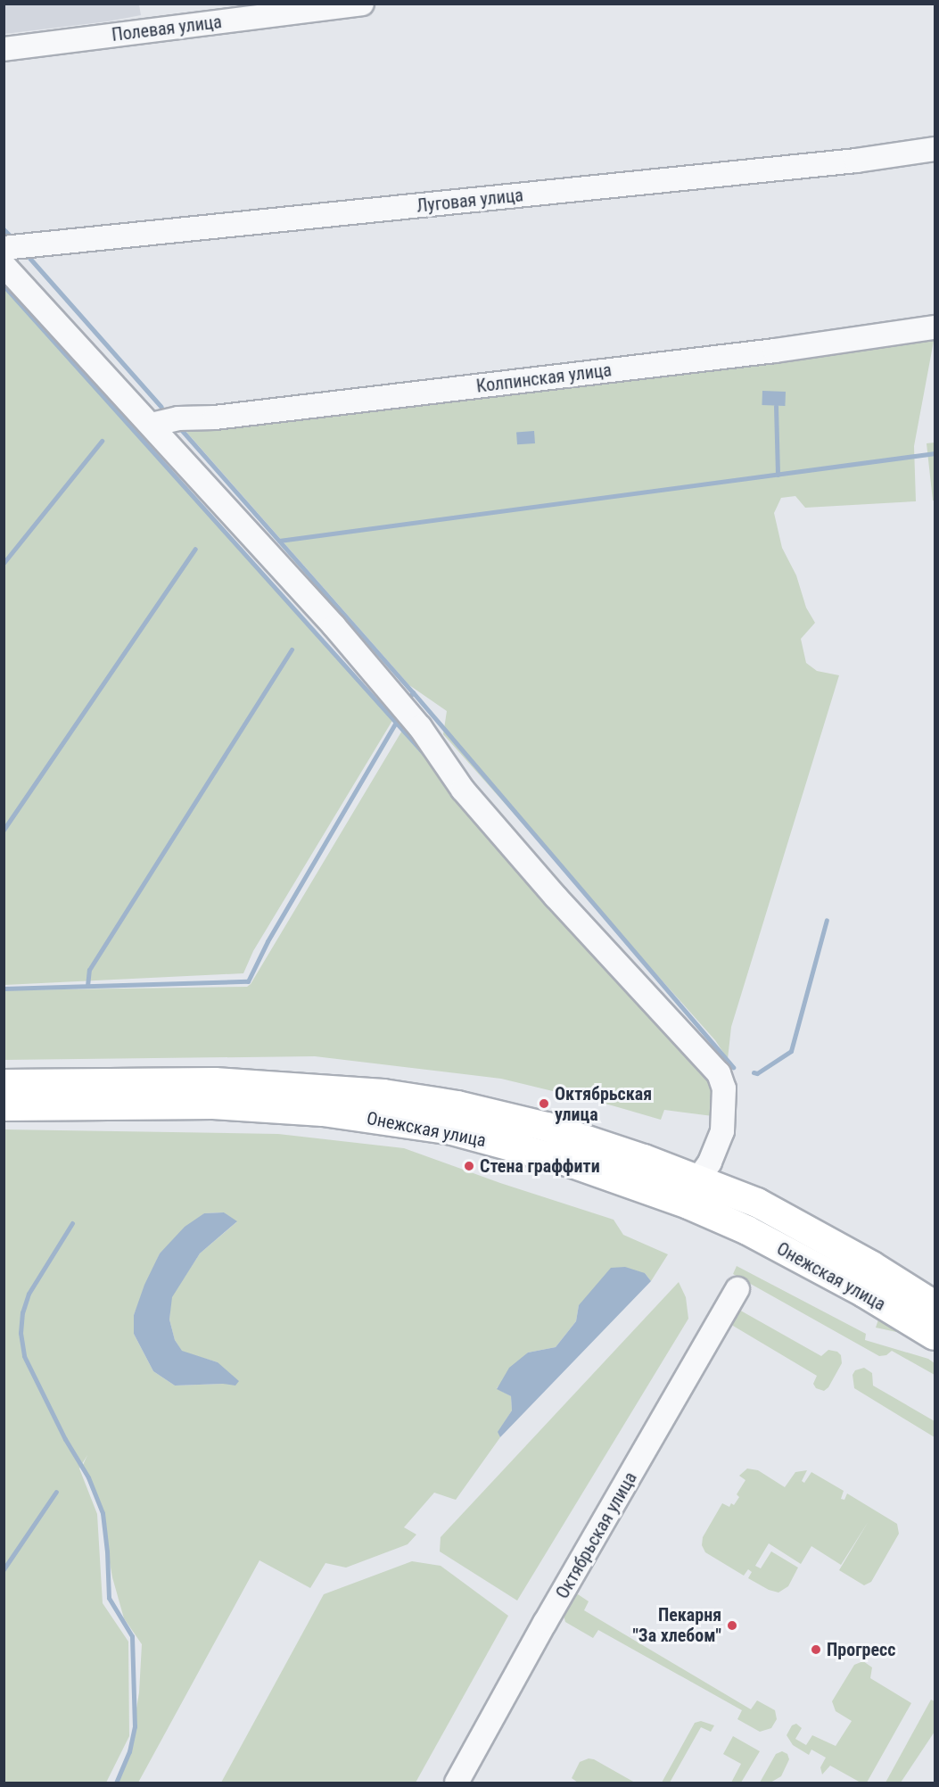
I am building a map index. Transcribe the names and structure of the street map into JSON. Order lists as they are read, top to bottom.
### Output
{
  "streets": {
    "main road": ["Онежская улица"],
    "street": [
      "Полевая улица",
      "Луговая улица",
      "Колпинская улица",
      "Октябрьская улица"
    ]
  },
  "places": [
    "Октябрьская улица",
    "Стена граффити",
    "Пекарня \"За хлебом\"",
    "Прогресс"
  ]
}
